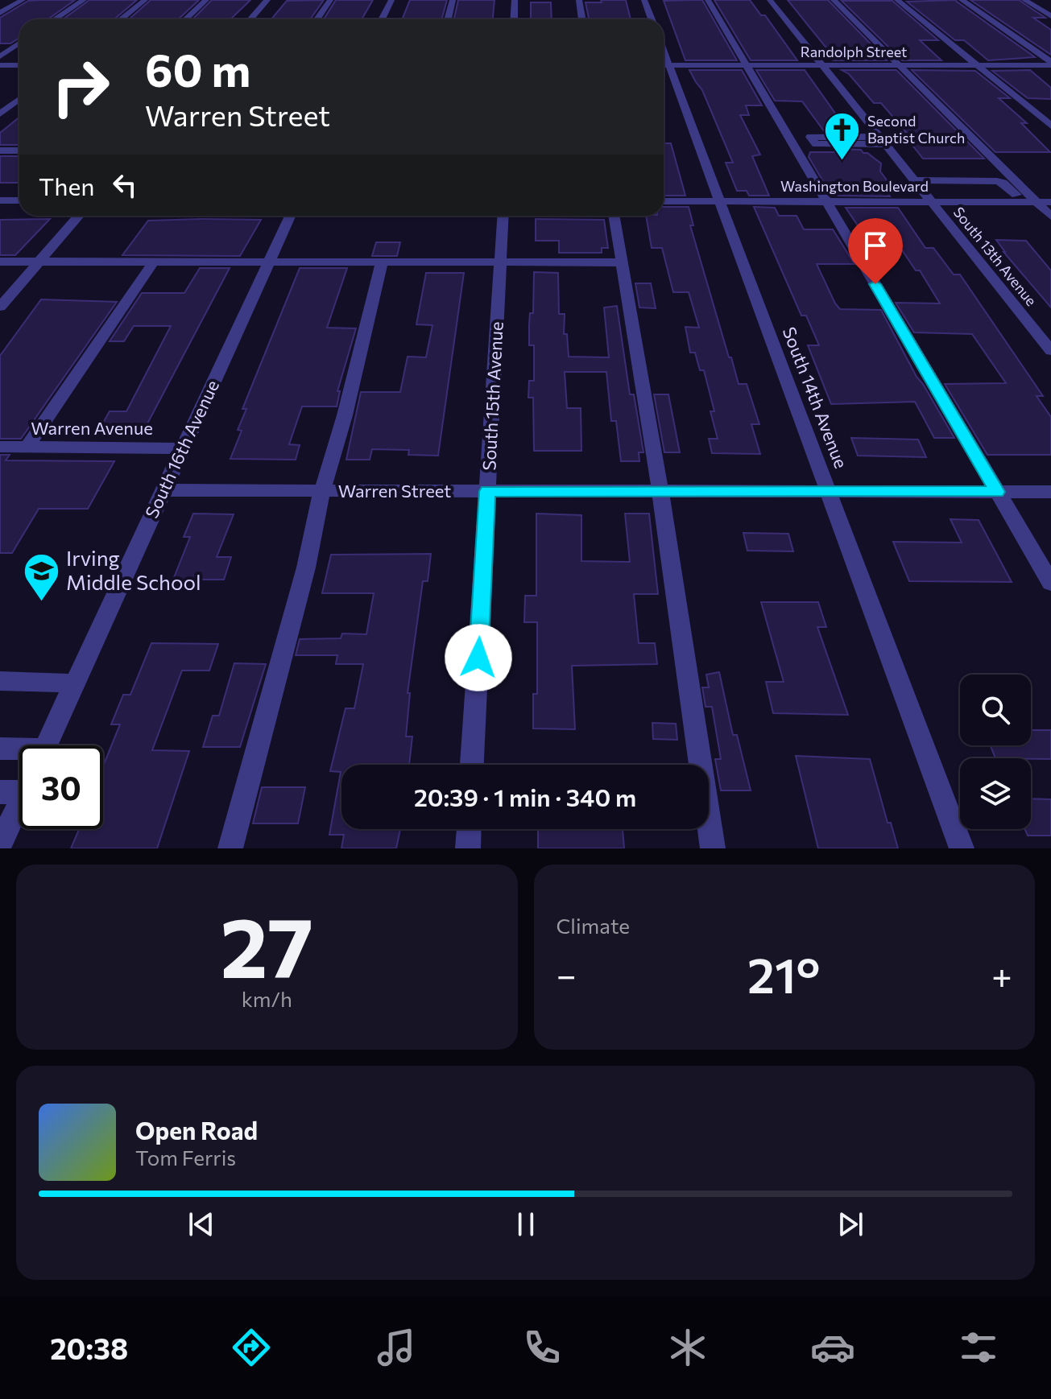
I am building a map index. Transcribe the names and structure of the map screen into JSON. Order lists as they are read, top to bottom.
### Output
{
  "streets": {
    "street": [
      "Randolph Street",
      "Washington Boulevard",
      "South 13th Avenue",
      "South 15th Avenue",
      "South 14th Avenue",
      "Warren Avenue",
      "South 16th Avenue",
      "Warren Street"
    ]
  },
  "crossings": [
    ["Randolph Street", "South 13th Avenue"],
    ["Randolph Street", "South 14th Avenue"],
    ["Washington Boulevard", "South 13th Avenue"],
    ["Washington Boulevard", "South 14th Avenue"],
    ["South 15th Avenue", "Warren Street"],
    ["South 14th Avenue", "Warren Street"],
    ["Warren Avenue", "South 16th Avenue"],
    ["South 16th Avenue", "Warren Street"]
  ],
  "places": {
    "church": ["Second Baptist Church"],
    "school or university": ["Irving Middle School"]
  },
  "page": {
    "turn": ["60 m", "Warren Street"],
    "then": "Then",
    "limit": "30",
    "trip": "20:39 · 1 min · 340 m",
    "tile": [
      ["27", "km/h"],
      "Climate"
    ],
    "heat": ["−", "21°", "+"],
    "song": ["Open Road", "Tom Ferris"],
    "tabs": "20:38"
  }
}
